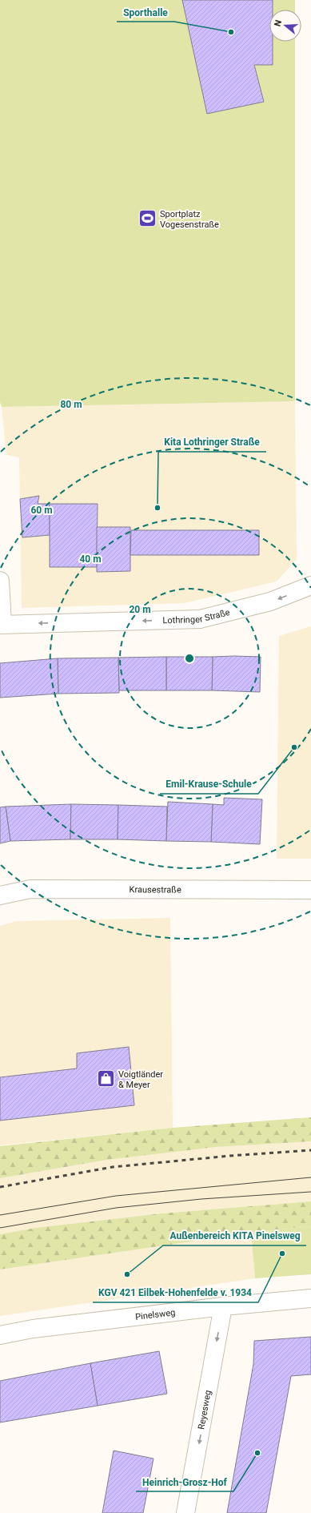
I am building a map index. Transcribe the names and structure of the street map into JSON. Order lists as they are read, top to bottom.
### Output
{
  "streets": {
    "street": [
      "Lothringer Straße",
      "Krausestraße",
      "Pinelsweg",
      "Reyesweg"
    ]
  },
  "crossings": [
    ["Pinelsweg", "Reyesweg"]
  ],
  "one_way": ["Lothringer Straße", "Reyesweg"],
  "places": {
    "other": [
      "Sporthalle",
      "Kita Lothringer Straße",
      "Emil-Krause-Schule",
      "KGV 421 Eilbek-Hohenfelde v. 1934",
      "Außenbereich KITA Pinelsweg",
      "Heinrich-Grosz-Hof"
    ],
    "sports": ["Sportplatz Vogesenstraße"],
    "shop": ["Voigtländer & Meyer"]
  },
  "north": "left",
  "rings": [
    "80 m",
    "60 m",
    "40 m",
    "20 m"
  ]
}
